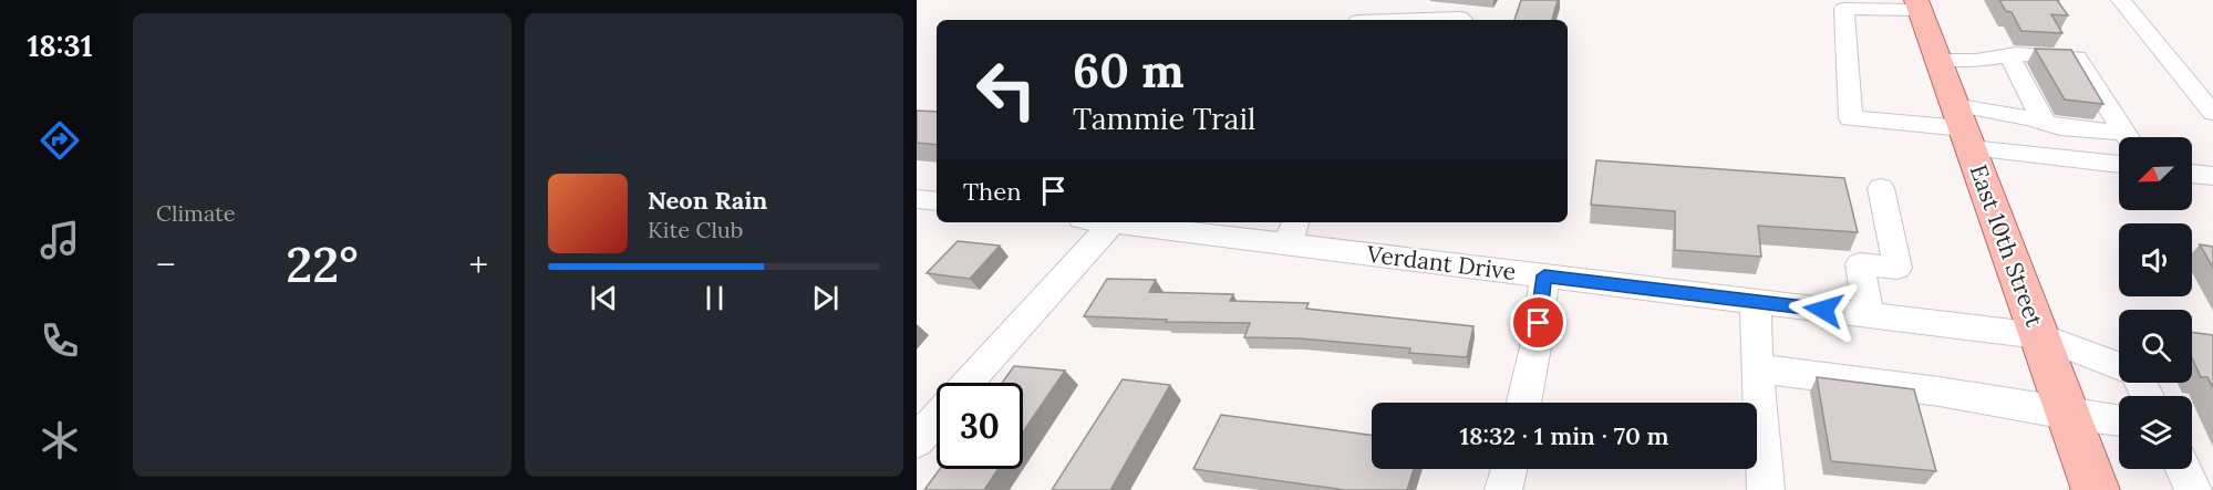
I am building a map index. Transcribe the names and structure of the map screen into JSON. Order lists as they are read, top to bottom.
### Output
{
  "streets": {
    "main road": ["East 10th Street"],
    "street": ["Verdant Drive"]
  },
  "crossings": [
    ["East 10th Street", "Verdant Drive"]
  ],
  "north": "bottom left",
  "page": {
    "tabs": "18:31",
    "tile": "Climate",
    "turn": ["60 m", "Tammie Trail"],
    "then": "Then",
    "song": ["Neon Rain", "Kite Club"],
    "heat": ["−", "22°", "+"],
    "limit": "30",
    "trip": "18:32 · 1 min · 70 m"
  }
}
